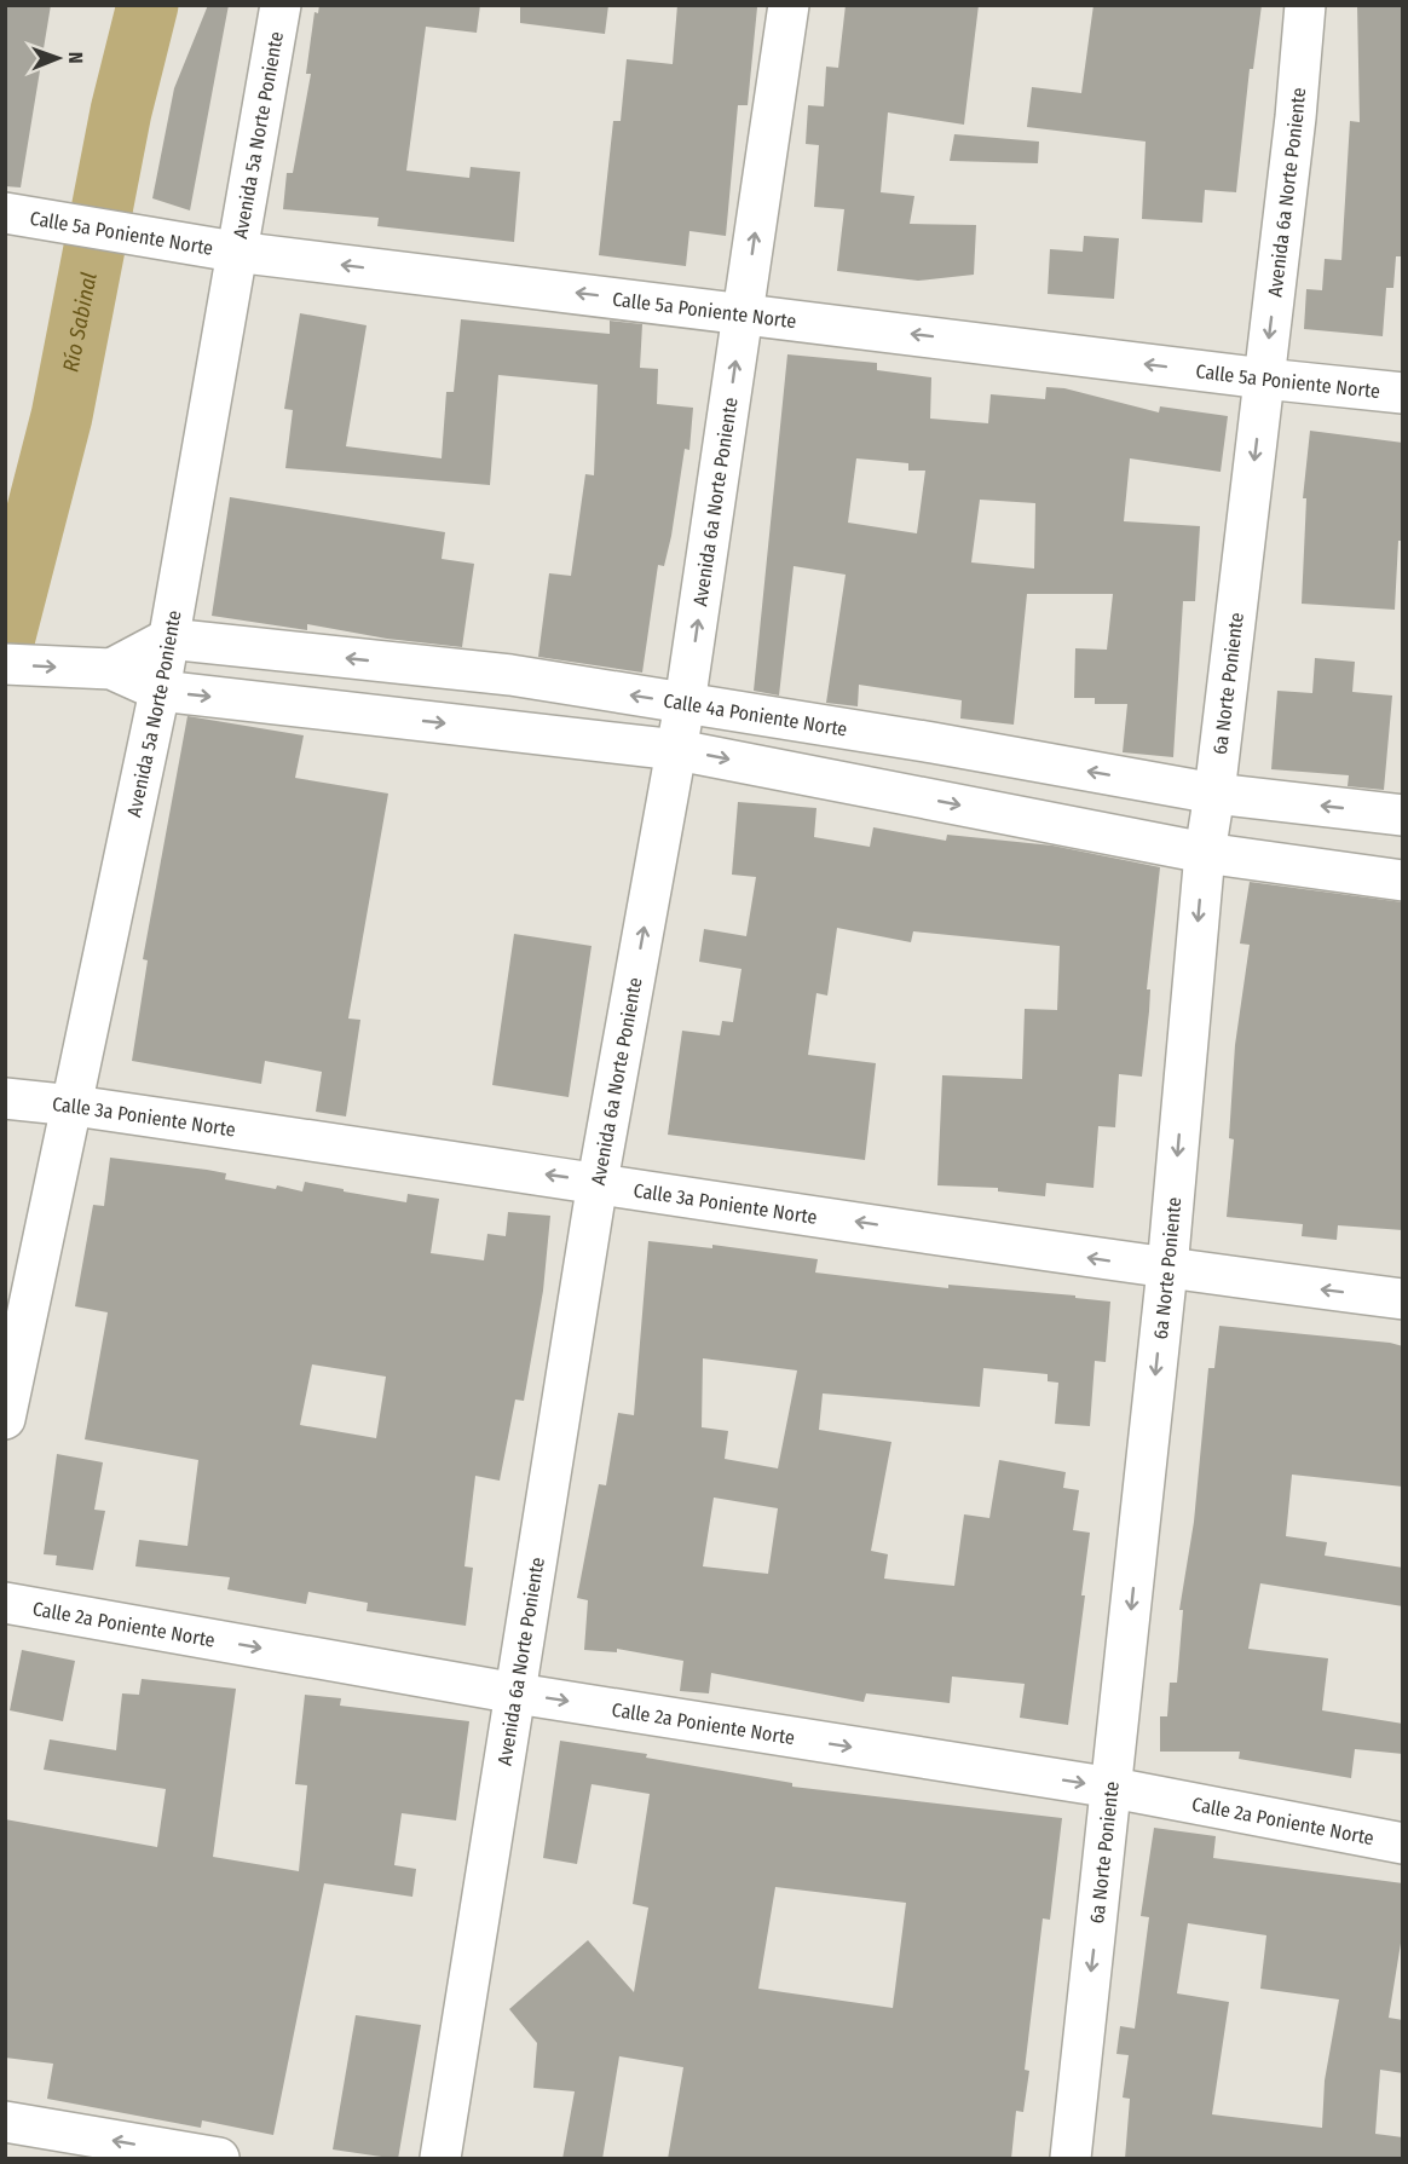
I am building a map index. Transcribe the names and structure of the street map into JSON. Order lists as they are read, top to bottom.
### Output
{
  "streets": {
    "street": [
      "Avenida 5a Norte Poniente",
      "Avenida 6a Norte Poniente",
      "Calle 5a Poniente Norte",
      "6a Norte Poniente",
      "Calle 4a Poniente Norte",
      "Calle 3a Poniente Norte",
      "Calle 2a Poniente Norte"
    ]
  },
  "crossings": [
    ["Avenida 5a Norte Poniente", "Calle 5a Poniente Norte"],
    ["Avenida 5a Norte Poniente", "Calle 4a Poniente Norte"],
    ["Avenida 5a Norte Poniente", "Calle 3a Poniente Norte"],
    ["Avenida 6a Norte Poniente", "Calle 5a Poniente Norte"],
    ["Avenida 6a Norte Poniente", "6a Norte Poniente"],
    ["Avenida 6a Norte Poniente", "Calle 4a Poniente Norte"],
    ["Avenida 6a Norte Poniente", "Calle 3a Poniente Norte"],
    ["Avenida 6a Norte Poniente", "Calle 2a Poniente Norte"],
    ["Calle 5a Poniente Norte", "6a Norte Poniente"],
    ["6a Norte Poniente", "Calle 4a Poniente Norte"],
    ["6a Norte Poniente", "Calle 3a Poniente Norte"],
    ["6a Norte Poniente", "Calle 2a Poniente Norte"]
  ],
  "one_way": [
    "Calle 5a Poniente Norte",
    "6a Norte Poniente",
    "Calle 3a Poniente Norte",
    "Calle 2a Poniente Norte"
  ],
  "water": ["Río Sabinal"],
  "north": "right"
}
